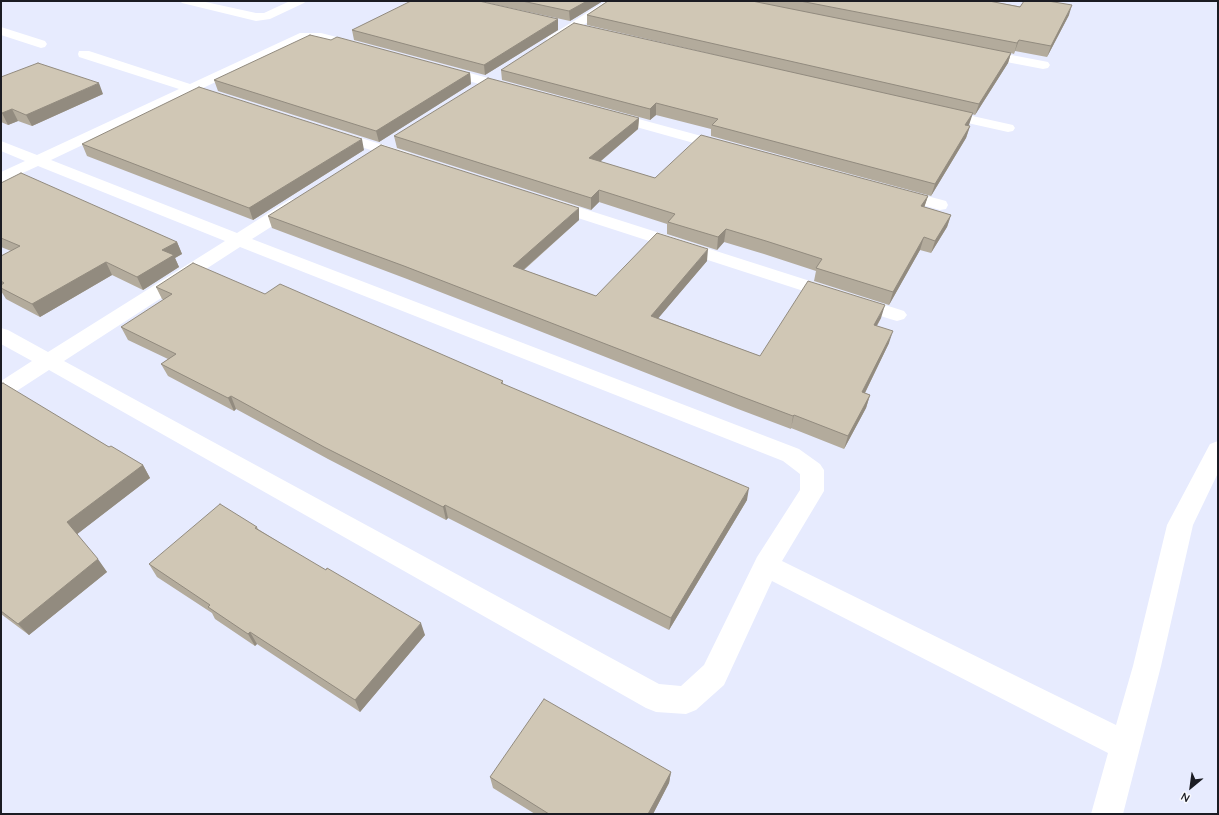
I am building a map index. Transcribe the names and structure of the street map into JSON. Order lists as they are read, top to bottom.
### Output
{
  "north": "bottom left"
}
